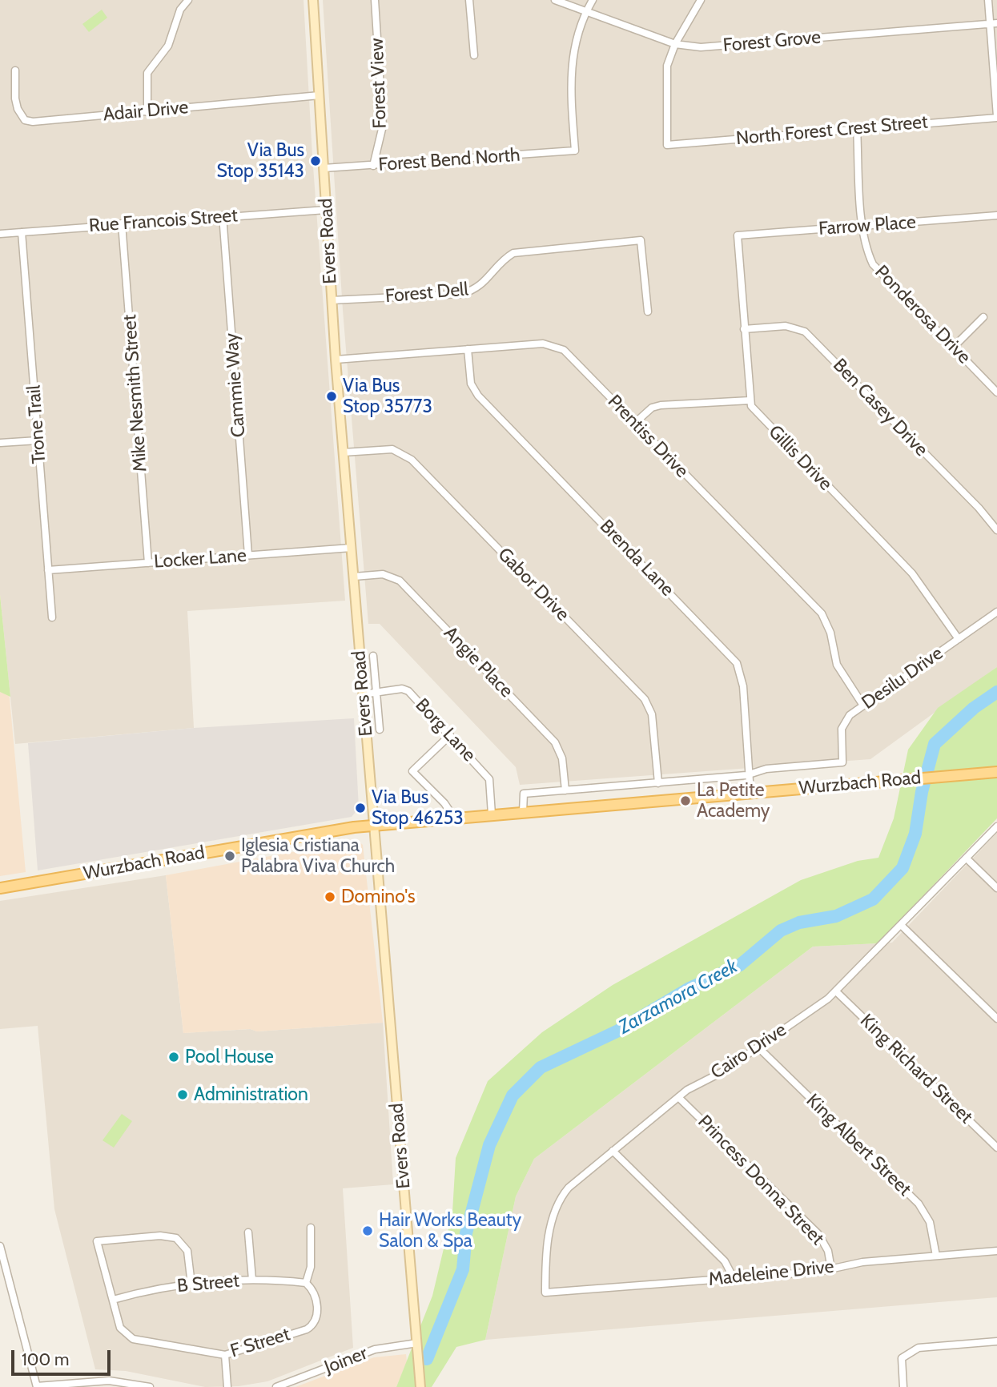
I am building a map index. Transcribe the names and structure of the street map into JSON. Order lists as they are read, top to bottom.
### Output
{
  "streets": {
    "main road": ["Evers Road", "Wurzbach Road"],
    "street": [
      "Forest Grove",
      "Forest View",
      "Adair Drive",
      "North Forest Crest Street",
      "Forest Bend North",
      "Rue Francois Street",
      "Farrow Place",
      "Forest Dell",
      "Ponderosa Drive",
      "Cammie Way",
      "Mike Nesmith Street",
      "Ben Casey Drive",
      "Trone Trail",
      "Prentiss Drive",
      "Gillis Drive",
      "Brenda Lane",
      "Locker Lane",
      "Gabor Drive",
      "Angie Place",
      "Desilu Drive",
      "Borg Lane",
      "Cairo Drive",
      "King Richard Street",
      "King Albert Street",
      "Princess Donna Street",
      "Madeleine Drive",
      "B Street",
      "F Street",
      "Joiner"
    ]
  },
  "crossings": [
    ["Forest Grove", "North Forest Crest Street"],
    ["Forest Grove", "Forest Bend North"],
    ["Forest View", "Forest Bend North"],
    ["Adair Drive", "Evers Road"],
    ["North Forest Crest Street", "Ponderosa Drive"],
    ["Forest Bend North", "Evers Road"],
    ["Rue Francois Street", "Evers Road"],
    ["Rue Francois Street", "Cammie Way"],
    ["Rue Francois Street", "Mike Nesmith Street"],
    ["Rue Francois Street", "Trone Trail"],
    ["Farrow Place", "Ponderosa Drive"],
    ["Farrow Place", "Ben Casey Drive"],
    ["Evers Road", "Forest Dell"],
    ["Evers Road", "Prentiss Drive"],
    ["Evers Road", "Locker Lane"],
    ["Evers Road", "Gabor Drive"],
    ["Evers Road", "Angie Place"],
    ["Evers Road", "Borg Lane"],
    ["Evers Road", "Wurzbach Road"],
    ["Evers Road", "Joiner"],
    ["Cammie Way", "Locker Lane"],
    ["Mike Nesmith Street", "Locker Lane"],
    ["Trone Trail", "Locker Lane"],
    ["Prentiss Drive", "Brenda Lane"],
    ["Prentiss Drive", "Desilu Drive"],
    ["Gillis Drive", "Desilu Drive"],
    ["Brenda Lane", "Wurzbach Road"],
    ["Gabor Drive", "Wurzbach Road"],
    ["Angie Place", "Wurzbach Road"],
    ["Desilu Drive", "Wurzbach Road"],
    ["Borg Lane", "Wurzbach Road"],
    ["Cairo Drive", "King Richard Street"],
    ["Cairo Drive", "King Albert Street"],
    ["Cairo Drive", "Princess Donna Street"],
    ["Cairo Drive", "Madeleine Drive"],
    ["King Albert Street", "Madeleine Drive"],
    ["Princess Donna Street", "Madeleine Drive"],
    ["B Street", "F Street"]
  ],
  "water": ["Zarzamora Creek"],
  "places": [
    "Via Bus Stop 35143",
    "Via Bus Stop 35773",
    "La Petite Academy",
    "Via Bus Stop 46253",
    "Iglesia Cristiana Palabra Viva Church",
    "Domino's",
    "Pool House",
    "Administration",
    "Hair Works Beauty Salon & Spa"
  ],
  "scale_bar": "100 m"
}
